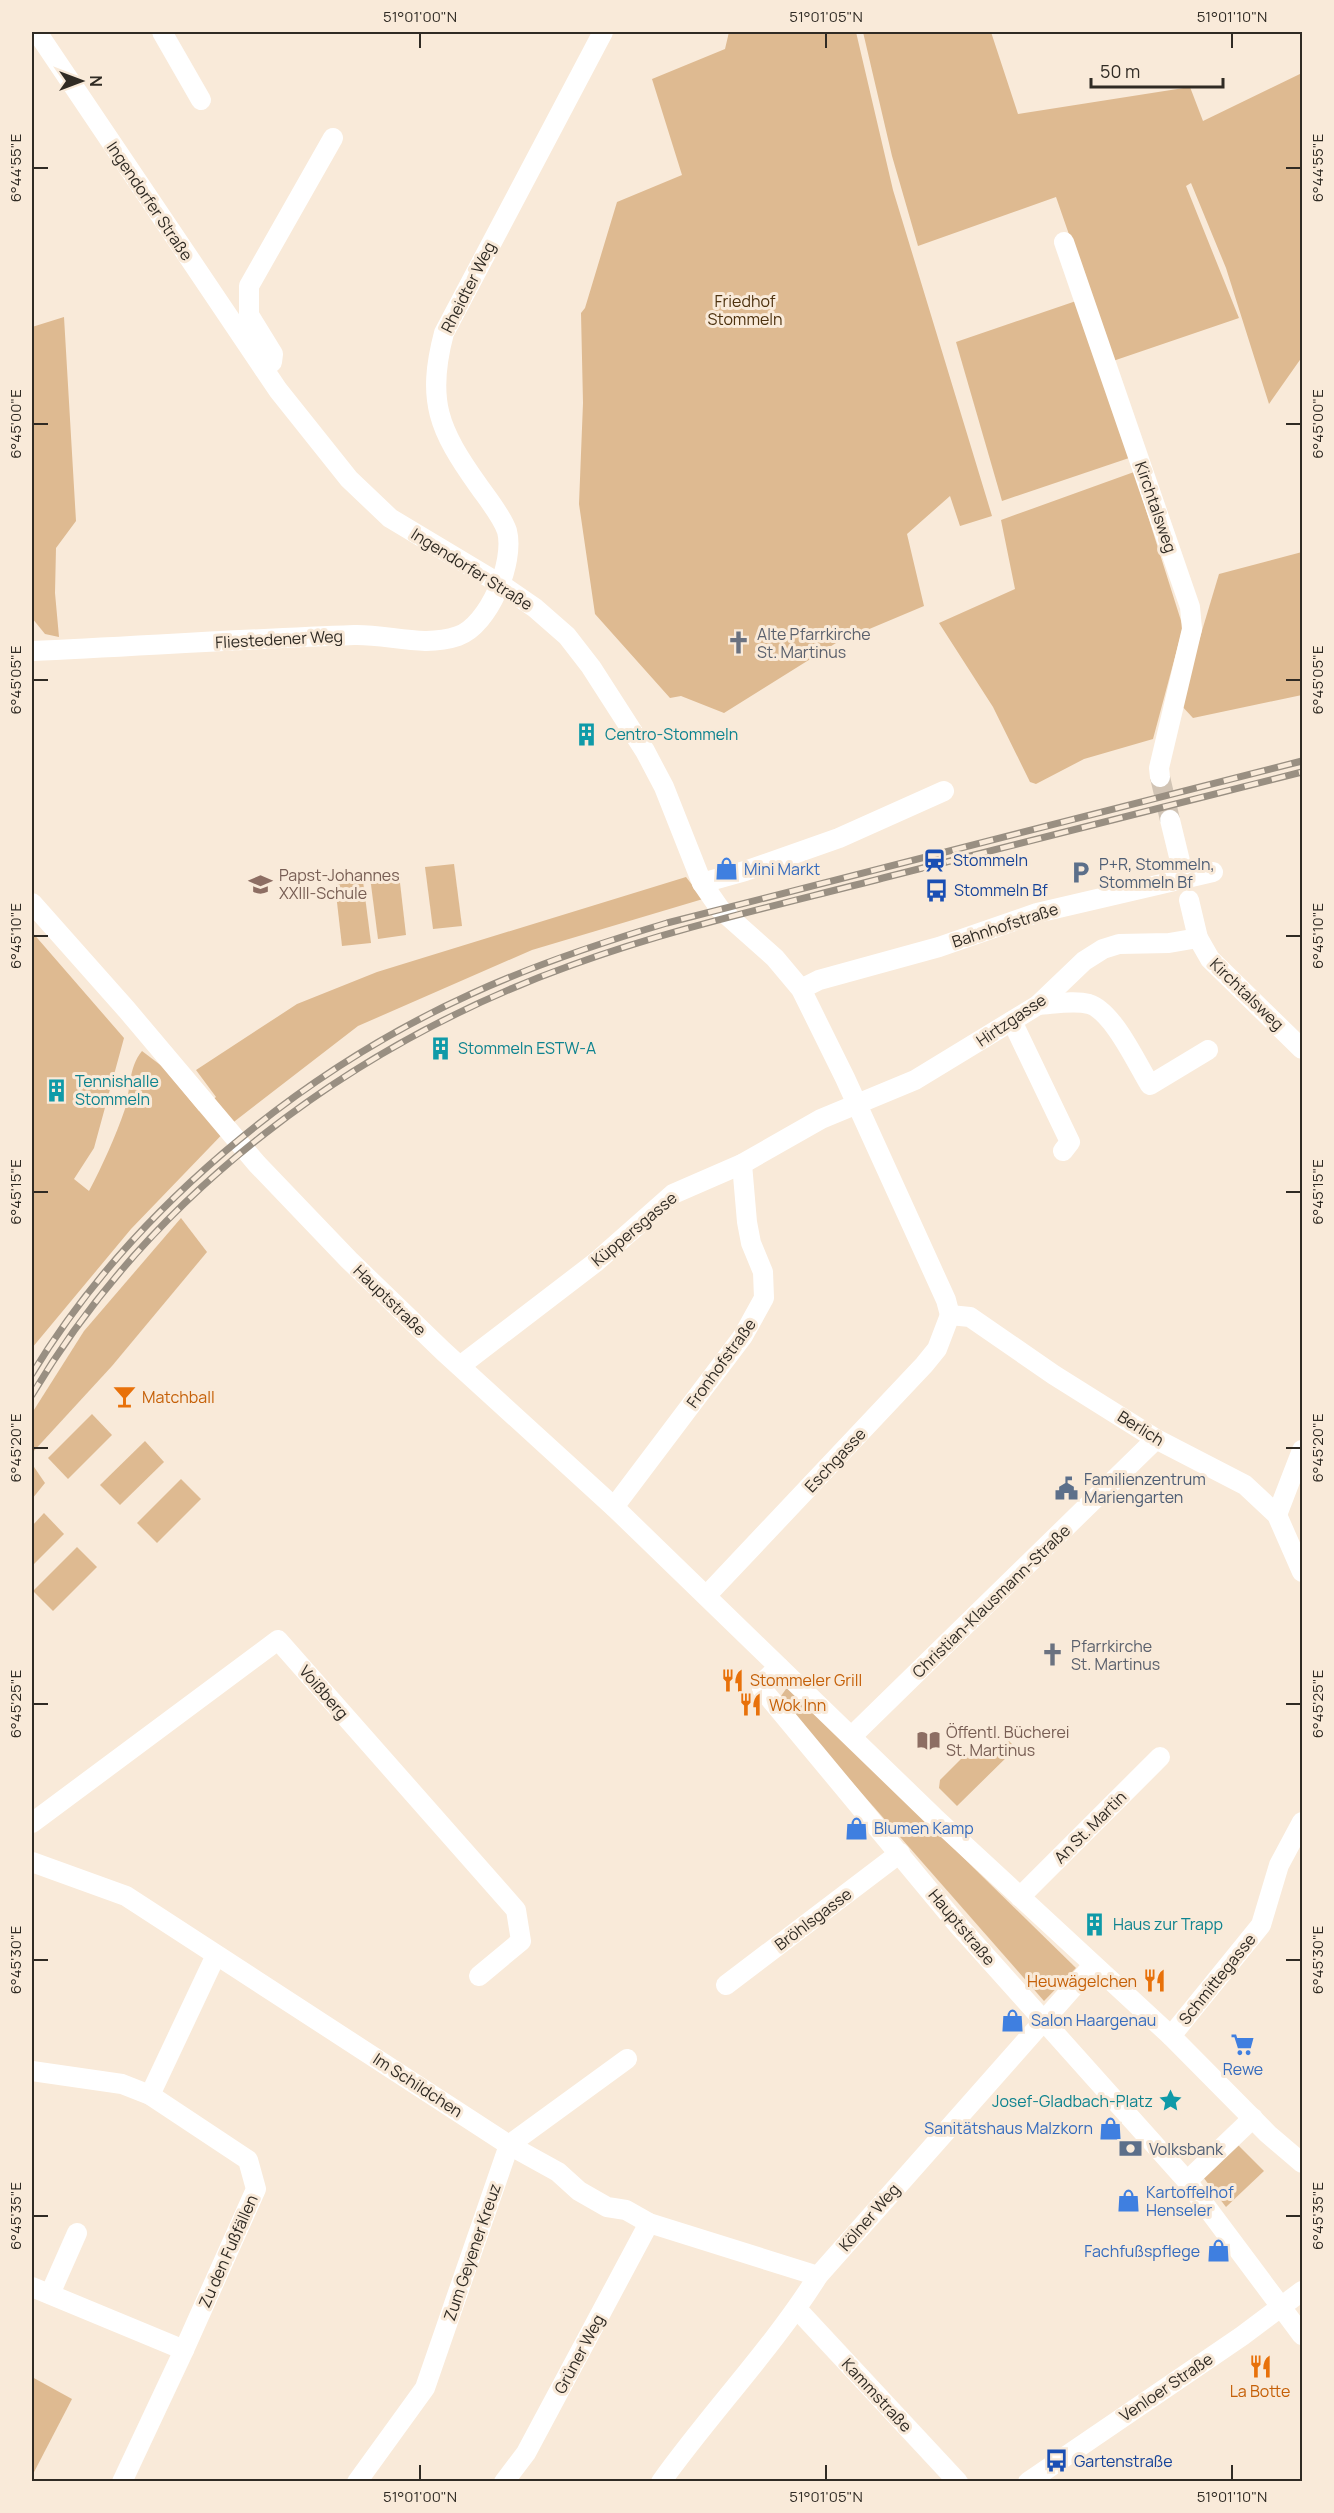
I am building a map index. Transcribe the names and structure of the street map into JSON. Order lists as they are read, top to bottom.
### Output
{
  "streets": {
    "street": [
      "Ingendorfer Straße",
      "Rheidter Weg",
      "Kirchtalsweg",
      "Fliestedener Weg",
      "Bahnhofstraße",
      "Hirtzgasse",
      "Küppersgasse",
      "Hauptstraße",
      "Fronhofstraße",
      "Berlich",
      "Eschgasse",
      "Christian-Klausmann-Straße",
      "Voißberg",
      "An St. Martin",
      "Bröhlsgasse",
      "Schmittegasse",
      "Im Schildchen",
      "Kölner Weg",
      "Zu den Fußfällen",
      "Zum Geyener Kreuz",
      "Grüner Weg",
      "Venloer Straße",
      "Kammstraße"
    ]
  },
  "crossings": [
    ["Ingendorfer Straße", "Rheidter Weg"],
    ["Ingendorfer Straße", "Fliestedener Weg"],
    ["Ingendorfer Straße", "Bahnhofstraße"],
    ["Rheidter Weg", "Fliestedener Weg"],
    ["Kirchtalsweg", "Hirtzgasse"],
    ["Hirtzgasse", "Küppersgasse"],
    ["Küppersgasse", "Hauptstraße"],
    ["Küppersgasse", "Fronhofstraße"],
    ["Hauptstraße", "Fronhofstraße"],
    ["Hauptstraße", "Eschgasse"],
    ["Hauptstraße", "Christian-Klausmann-Straße"],
    ["Hauptstraße", "An St. Martin"],
    ["Hauptstraße", "Bröhlsgasse"],
    ["Hauptstraße", "Schmittegasse"],
    ["Hauptstraße", "Kölner Weg"],
    ["Hauptstraße", "Venloer Straße"],
    ["Berlich", "Eschgasse"],
    ["Berlich", "Christian-Klausmann-Straße"],
    ["Im Schildchen", "Kölner Weg"],
    ["Im Schildchen", "Zum Geyener Kreuz"],
    ["Im Schildchen", "Grüner Weg"],
    ["Kölner Weg", "Kammstraße"]
  ],
  "parks": ["Friedhof Stommeln"],
  "places": {
    "church": ["Alte Pfarrkirche St. Martinus", "Pfarrkirche St. Martinus"],
    "building": [
      "Centro-Stommeln",
      "Stommeln ESTW-A",
      "Tennishalle Stommeln",
      "Haus zur Trapp"
    ],
    "station": ["Stommeln"],
    "shop": [
      "Mini Markt",
      "Blumen Kamp",
      "Salon Haargenau",
      "Sanitätshaus Malzkorn",
      "Kartoffelhof Henseler",
      "Fachfußspflege"
    ],
    "parking": ["P+R, Stommeln, Stommeln Bf"],
    "school or university": ["Papst-Johannes XXIII-Schule"],
    "bus stop": ["Stommeln Bf", "Gartenstraße"],
    "bar": ["Matchball"],
    "public building": ["Familienzentrum Mariengarten"],
    "restaurant": [
      "Stommeler Grill",
      "Wok Inn",
      "Heuwägelchen",
      "La Botte"
    ],
    "library": ["Öffentl. Bücherei St. Martinus"],
    "supermarket": ["Rewe"],
    "place": ["Josef-Gladbach-Platz"],
    "bank": ["Volksbank"]
  },
  "scale_bar": "50 m",
  "north": "right",
  "coordinates": [
    "51°01'00\"N",
    "51°01'05\"N",
    "51°01'10\"N",
    "6°44'55\"E",
    "6°45'00\"E",
    "6°45'05\"E",
    "6°45'10\"E",
    "6°45'15\"E",
    "6°45'20\"E",
    "6°45'25\"E",
    "6°45'30\"E",
    "6°45'35\"E"
  ]
}
